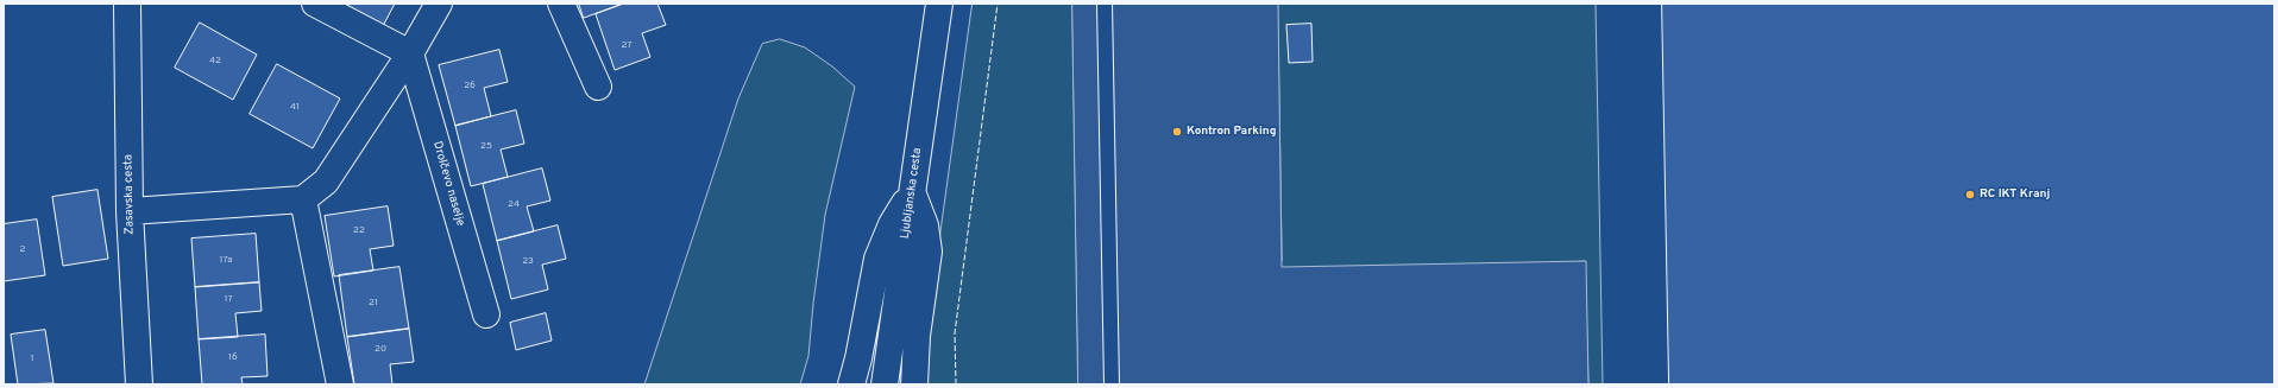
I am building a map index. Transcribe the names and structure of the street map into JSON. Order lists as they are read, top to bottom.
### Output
{
  "streets": {
    "street": ["Drolčevo naselje", "Ljubljanska cesta", "Zasavska cesta"]
  },
  "places": ["Kontron Parking", "RC IKT Kranj"],
  "house_numbers": [
    "27",
    "42",
    "26",
    "41",
    "25",
    "24",
    "22",
    "2",
    "17a",
    "23",
    "17",
    "21",
    "20",
    "16",
    "1"
  ]
}
